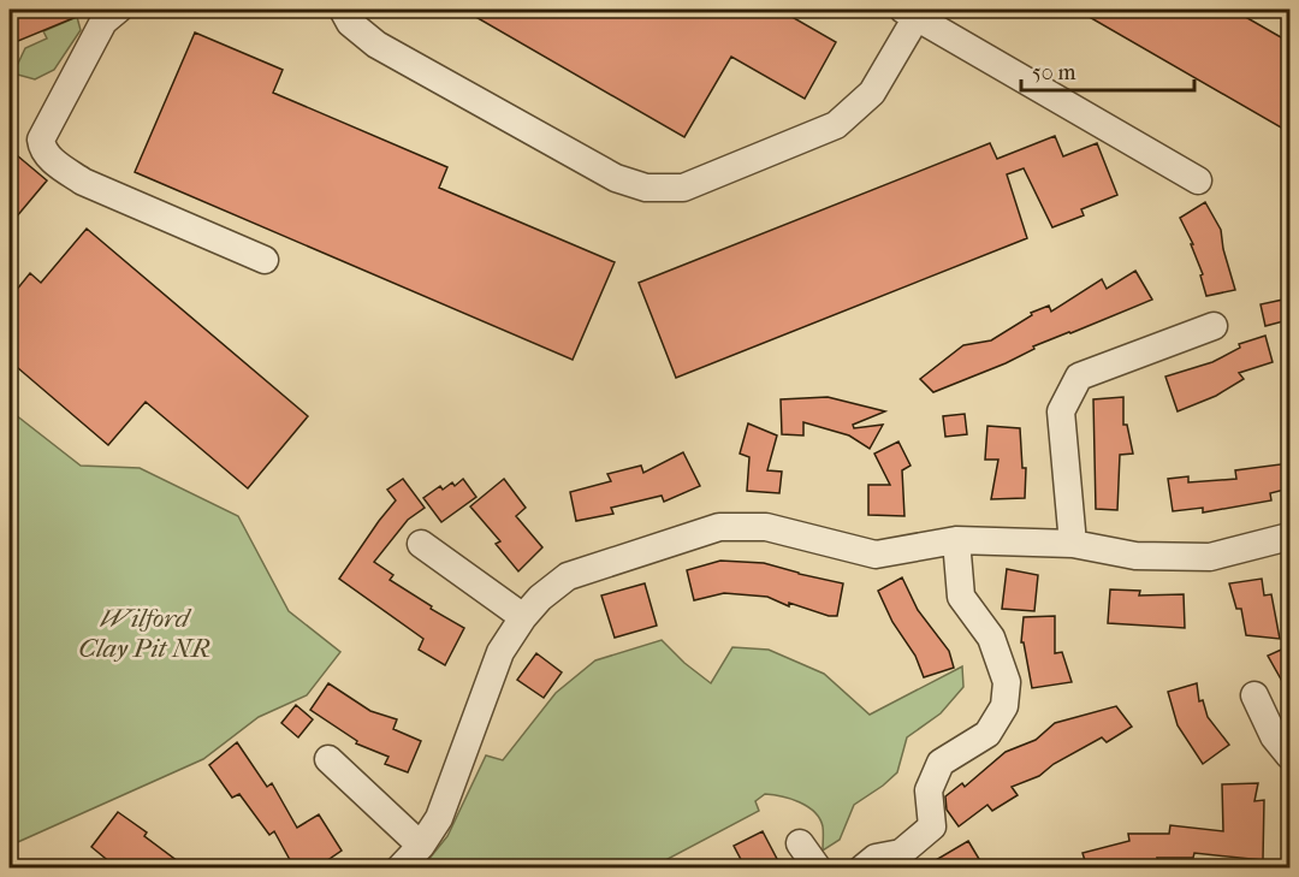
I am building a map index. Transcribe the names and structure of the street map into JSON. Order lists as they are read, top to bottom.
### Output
{
  "parks": ["Wilford Clay Pit NR"],
  "scale_bar": "50 m"
}
